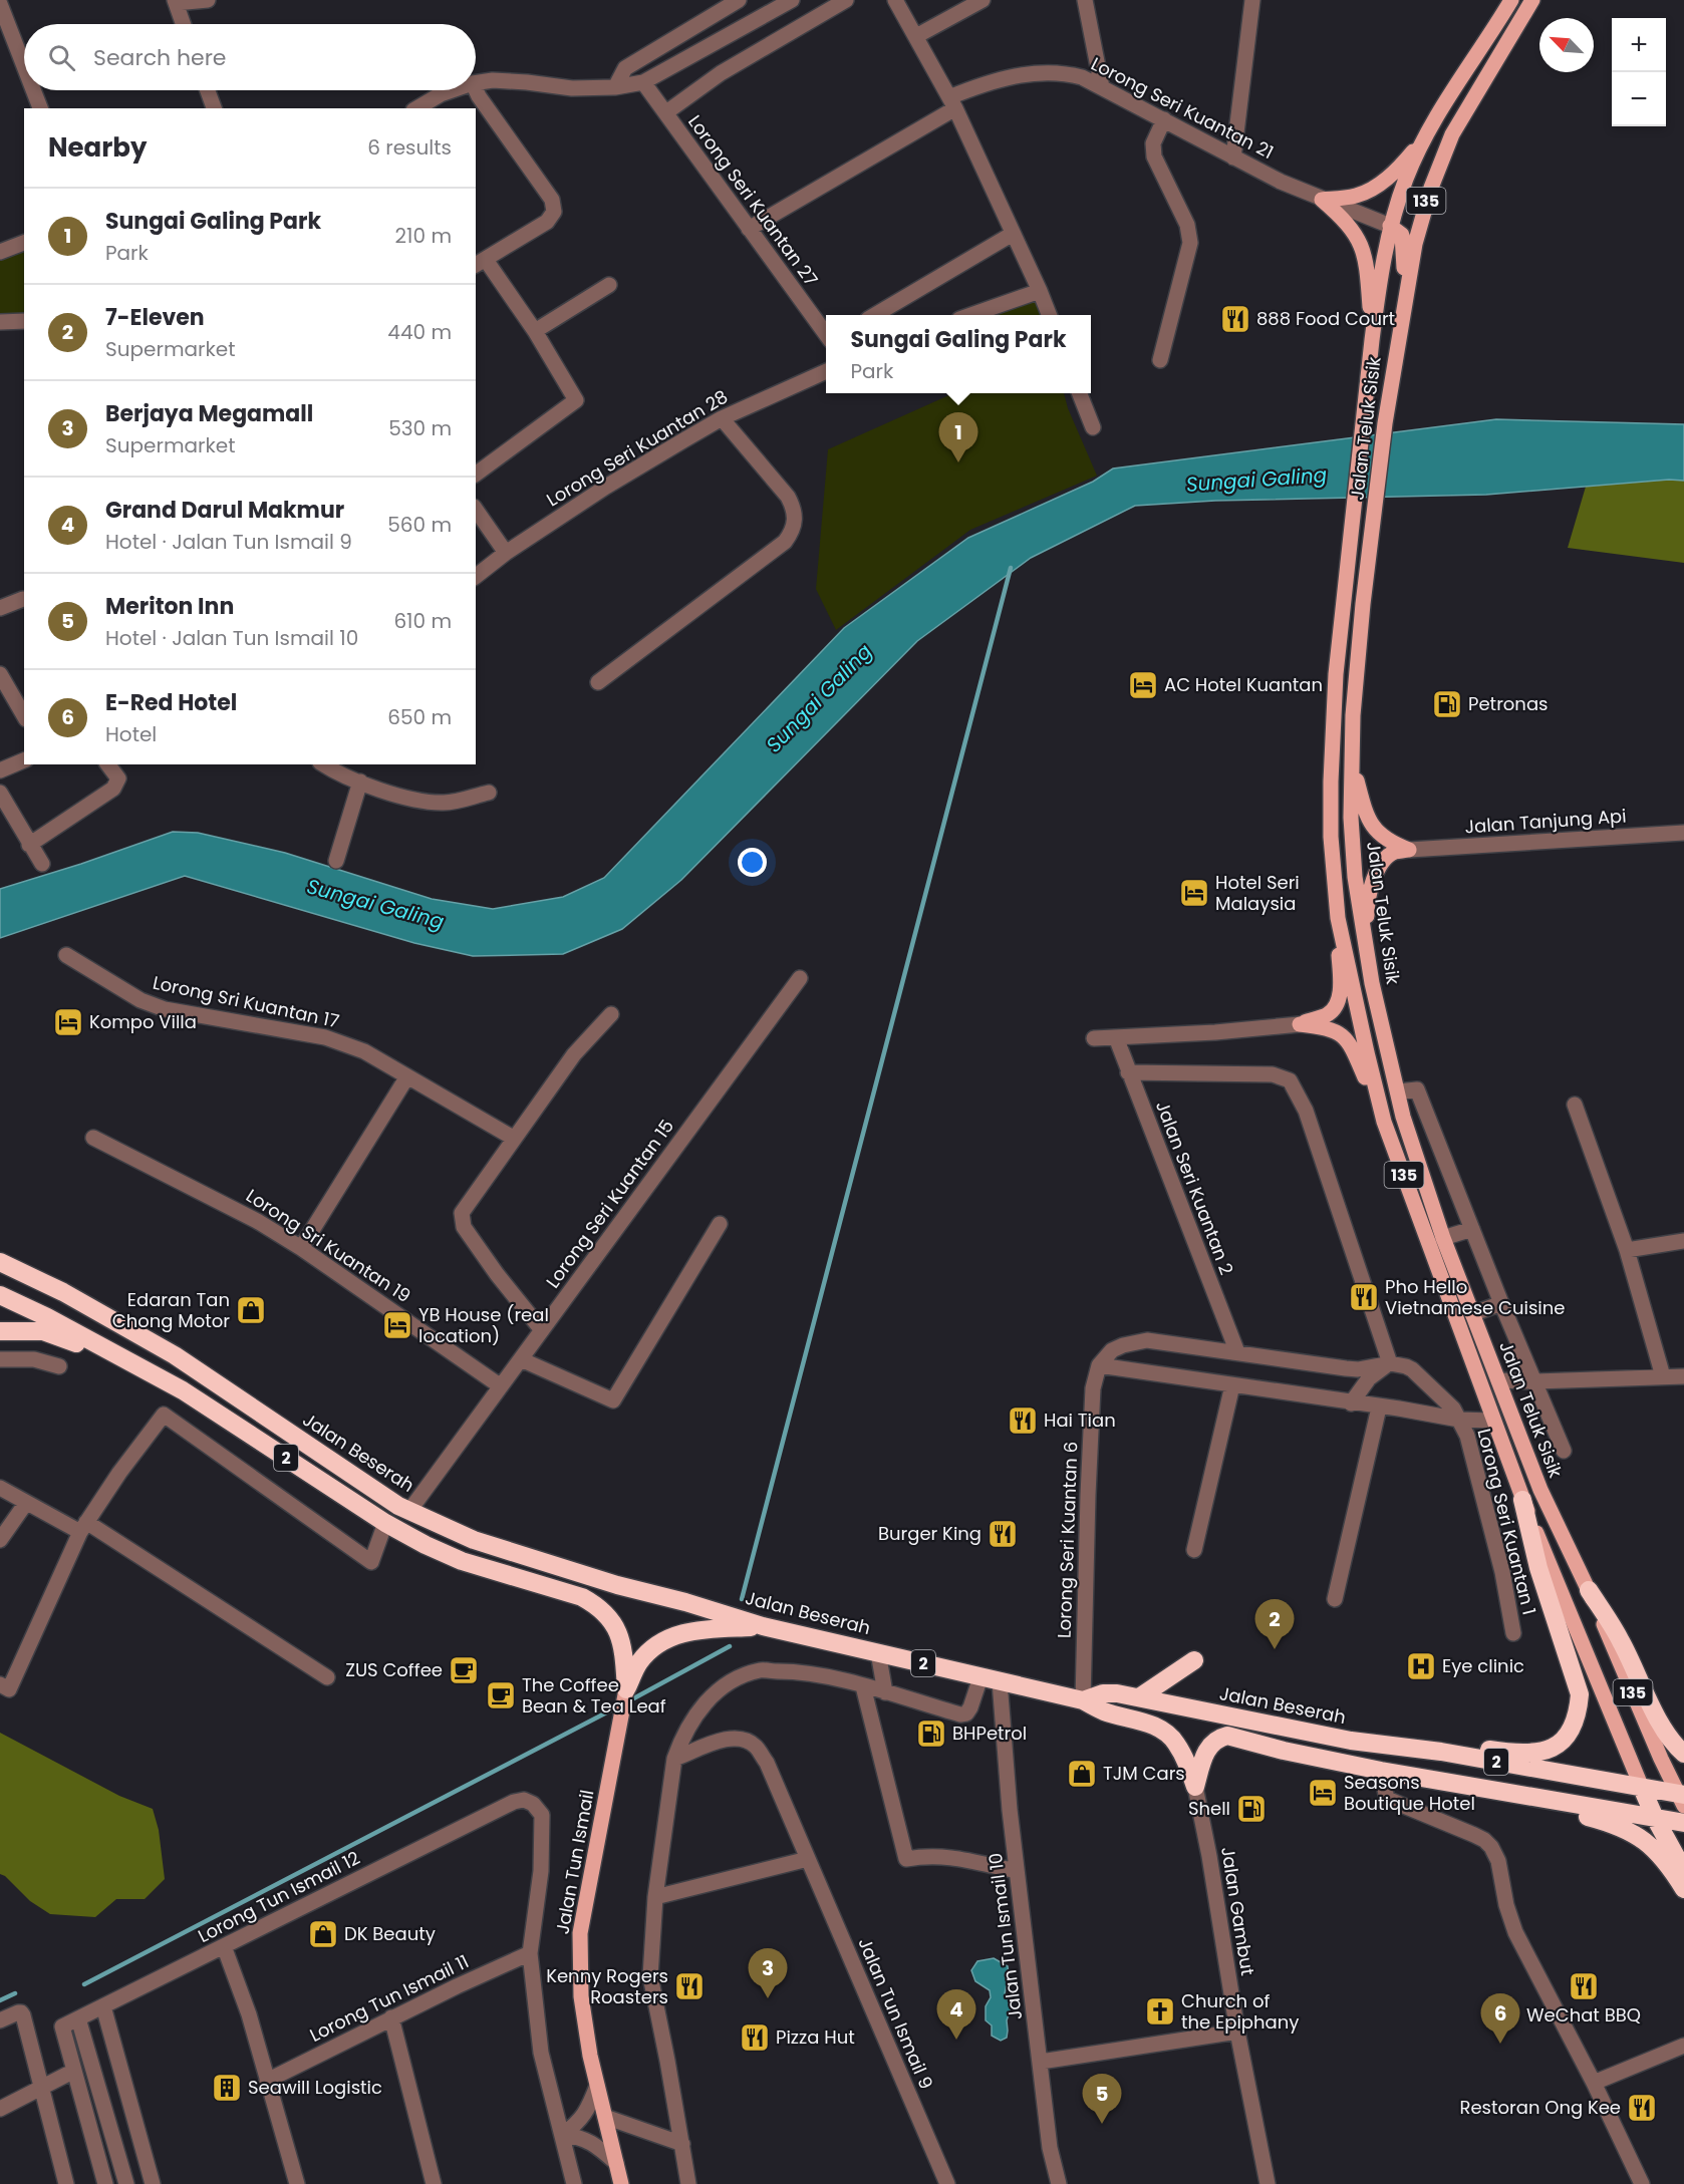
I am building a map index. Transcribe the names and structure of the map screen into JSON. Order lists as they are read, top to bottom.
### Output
{
  "streets": {
    "highway": ["Jalan Beserah", "2"],
    "main road": ["135", "Jalan Teluk Sisik", "Jalan Tun Ismail"],
    "street": [
      "Lorong Seri Kuantan 21",
      "Lorong Seri Kuantan 27",
      "Lorong Seri Kuantan 28",
      "Jalan Tanjung Api",
      "Lorong Sri Kuantan 17",
      "Jalan Seri Kuantan 2",
      "Lorong Seri Kuantan 15",
      "Lorong Sri Kuantan 19",
      "Lorong Seri Kuantan 1",
      "Lorong Seri Kuantan 6",
      "Lorong Tun Ismail 12",
      "Jalan Gambut",
      "Jalan Tun Ismail 10",
      "Lorong Tun Ismail 11",
      "Jalan Tun Ismail 9"
    ]
  },
  "crossings": [
    ["Lorong Seri Kuantan 21", "Lorong Seri Kuantan 27"],
    ["Lorong Seri Kuantan 21", "Jalan Teluk Sisik"],
    ["Jalan Teluk Sisik", "Jalan Beserah"],
    ["Lorong Seri Kuantan 15", "Lorong Sri Kuantan 19"],
    ["Lorong Seri Kuantan 15", "Jalan Beserah"],
    ["Jalan Beserah", "2"],
    ["Jalan Beserah", "Lorong Seri Kuantan 6"],
    ["Jalan Beserah", "Jalan Tun Ismail 10"],
    ["2", "Lorong Seri Kuantan 6"],
    ["2", "Jalan Tun Ismail"],
    ["2", "Jalan Gambut"],
    ["Lorong Tun Ismail 12", "Lorong Tun Ismail 11"]
  ],
  "water": ["Sungai Galing"],
  "places": {
    "restaurant": [
      "888 Food Court",
      "Pho Hello Vietnamese Cuisine",
      "Hai Tian",
      "Burger King",
      "Kenny Rogers Roasters",
      "WeChat BBQ",
      "Pizza Hut",
      "Restoran Ong Kee"
    ],
    "hotel": [
      "AC Hotel Kuantan",
      "Hotel Seri Malaysia",
      "Kompo Villa",
      "YB House (real location)",
      "Seasons Boutique Hotel"
    ],
    "fuel station": ["Petronas", "BHPetrol", "Shell"],
    "shop": ["Edaran Tan Chong Motor", "TJM Cars", "DK Beauty"],
    "hospital": ["Eye clinic"],
    "cafe": ["ZUS Coffee", "The Coffee Bean & Tea Leaf"],
    "church": ["Church of the Epiphany"],
    "building": ["Seawill Logistic"]
  },
  "north": "top left",
  "page": {
    "map_buttons": ["+", "−"],
    "search": "Search here",
    "heading": ["Nearby", "6 results"],
    "list": [
      {
        "mark": "1",
        "name": "Sungai Galing Park",
        "note": "Park",
        "value": "210 m"
      },
      {
        "mark": "2",
        "name": "7-Eleven",
        "note": "Supermarket",
        "value": "440 m"
      },
      {
        "mark": "3",
        "name": "Berjaya Megamall",
        "note": "Supermarket",
        "value": "530 m"
      },
      {
        "mark": "4",
        "name": "Grand Darul Makmur",
        "note": "Hotel · Jalan Tun Ismail 9",
        "value": "560 m"
      },
      {
        "mark": "5",
        "name": "Meriton Inn",
        "note": "Hotel · Jalan Tun Ismail 10",
        "value": "610 m"
      },
      {
        "mark": "6",
        "name": "E-Red Hotel",
        "note": "Hotel",
        "value": "650 m"
      }
    ],
    "popup": ["Sungai Galing Park", "Park"],
    "pins": [
      "1",
      "2",
      "3",
      "4",
      "6",
      "5"
    ]
  }
}
